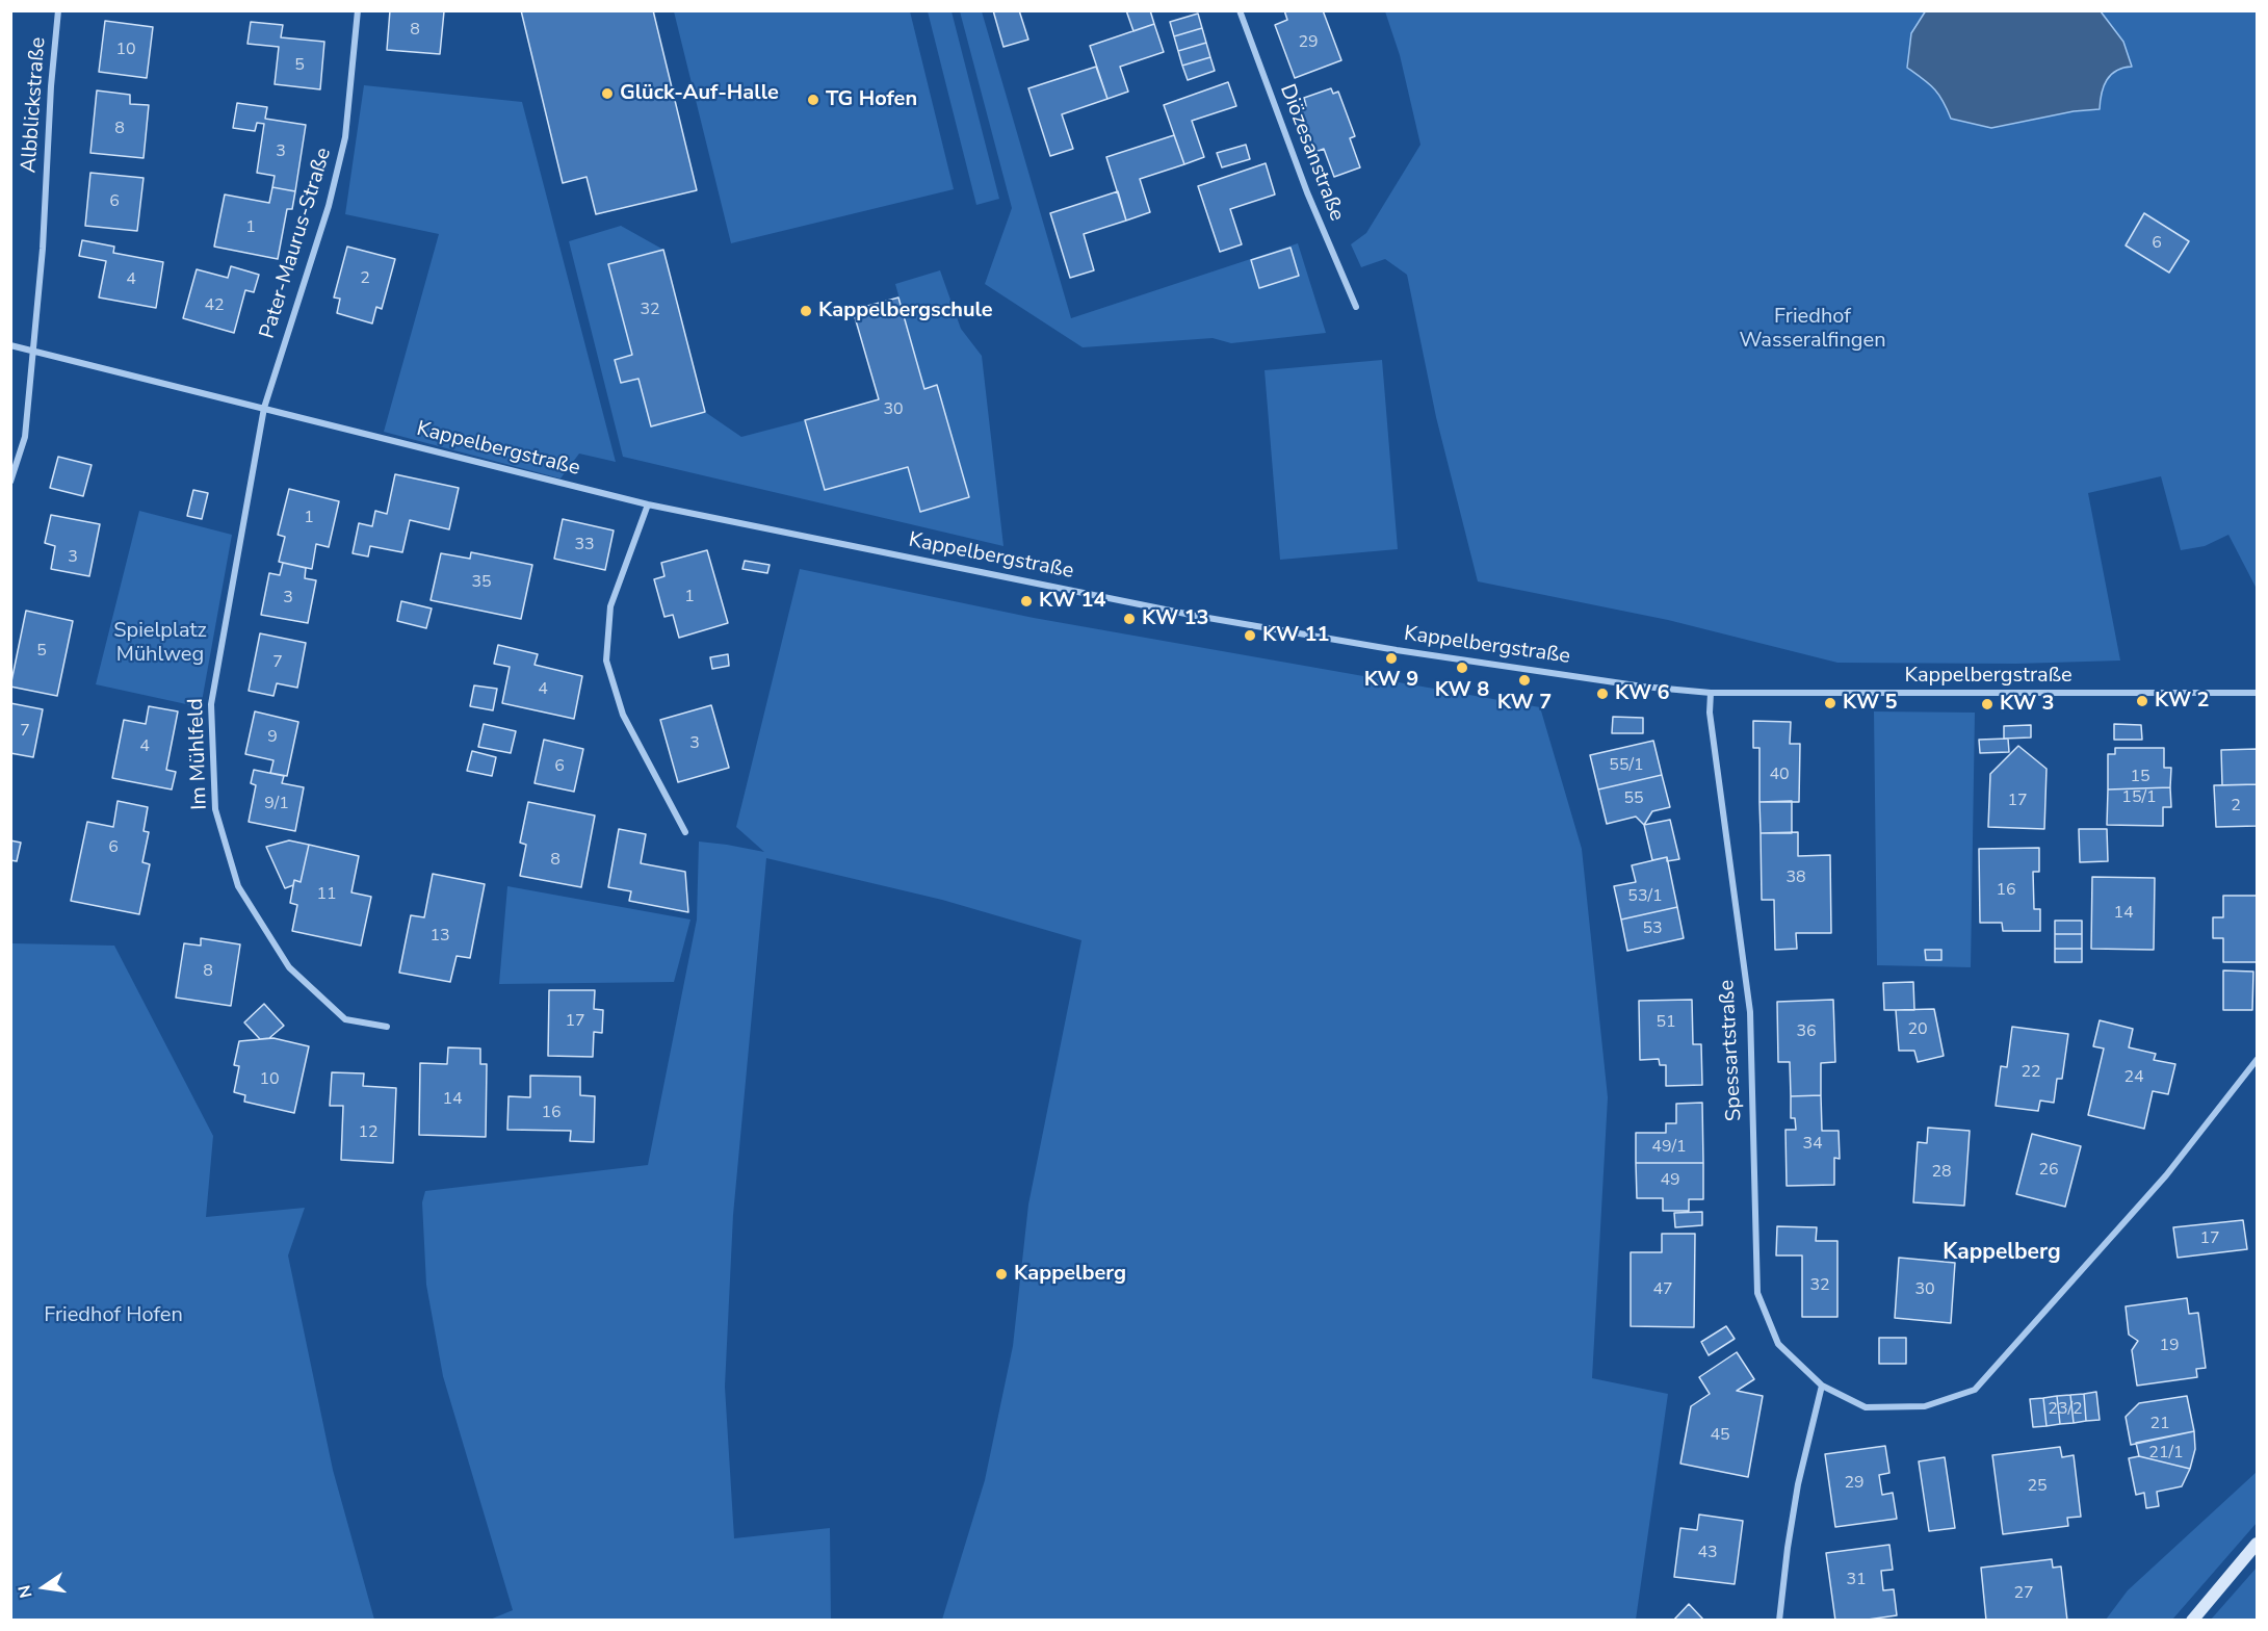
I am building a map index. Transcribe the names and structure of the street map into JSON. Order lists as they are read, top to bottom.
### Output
{
  "streets": {
    "street": [
      "Albblickstraße",
      "Diözesanstraße",
      "Pater-Maurus-Straße",
      "Kappelbergstraße",
      "Im Mühlfeld",
      "Spessartstraße"
    ]
  },
  "crossings": [
    ["Albblickstraße", "Kappelbergstraße"],
    ["Pater-Maurus-Straße", "Kappelbergstraße"],
    ["Pater-Maurus-Straße", "Im Mühlfeld"],
    ["Kappelbergstraße", "Im Mühlfeld"],
    ["Kappelbergstraße", "Spessartstraße"]
  ],
  "districts": ["Kappelberg"],
  "parks": ["Friedhof Wasseralfingen", "Spielplatz Mühlweg", "Friedhof Hofen"],
  "places": [
    "Glück-Auf-Halle",
    "TG Hofen",
    "Kappelbergschule",
    "KW 14",
    "KW 13",
    "KW 11",
    "KW 9",
    "KW 8",
    "KW 7",
    "KW 6",
    "KW 2",
    "KW 5",
    "KW 3",
    "Kappelberg"
  ],
  "house_numbers": [
    "8",
    "29",
    "10",
    "5",
    "8",
    "3",
    "6",
    "1",
    "6",
    "2",
    "4",
    "42",
    "32",
    "30",
    "1",
    "33",
    "3",
    "35",
    "1",
    "3",
    "5",
    "7",
    "4",
    "7",
    "9",
    "3",
    "4",
    "55/1",
    "6",
    "40",
    "15",
    "15/1",
    "55",
    "17",
    "9/1",
    "2",
    "6",
    "8",
    "38",
    "16",
    "11",
    "53/1",
    "14",
    "53",
    "13",
    "8",
    "17",
    "51",
    "20",
    "36",
    "22",
    "24",
    "10",
    "14",
    "16",
    "12",
    "34",
    "49/1",
    "26",
    "28",
    "49",
    "17",
    "32",
    "47",
    "30",
    "19",
    "23/2",
    "21",
    "45",
    "21/1",
    "29",
    "25",
    "43",
    "31",
    "27"
  ],
  "north": "left"
}
